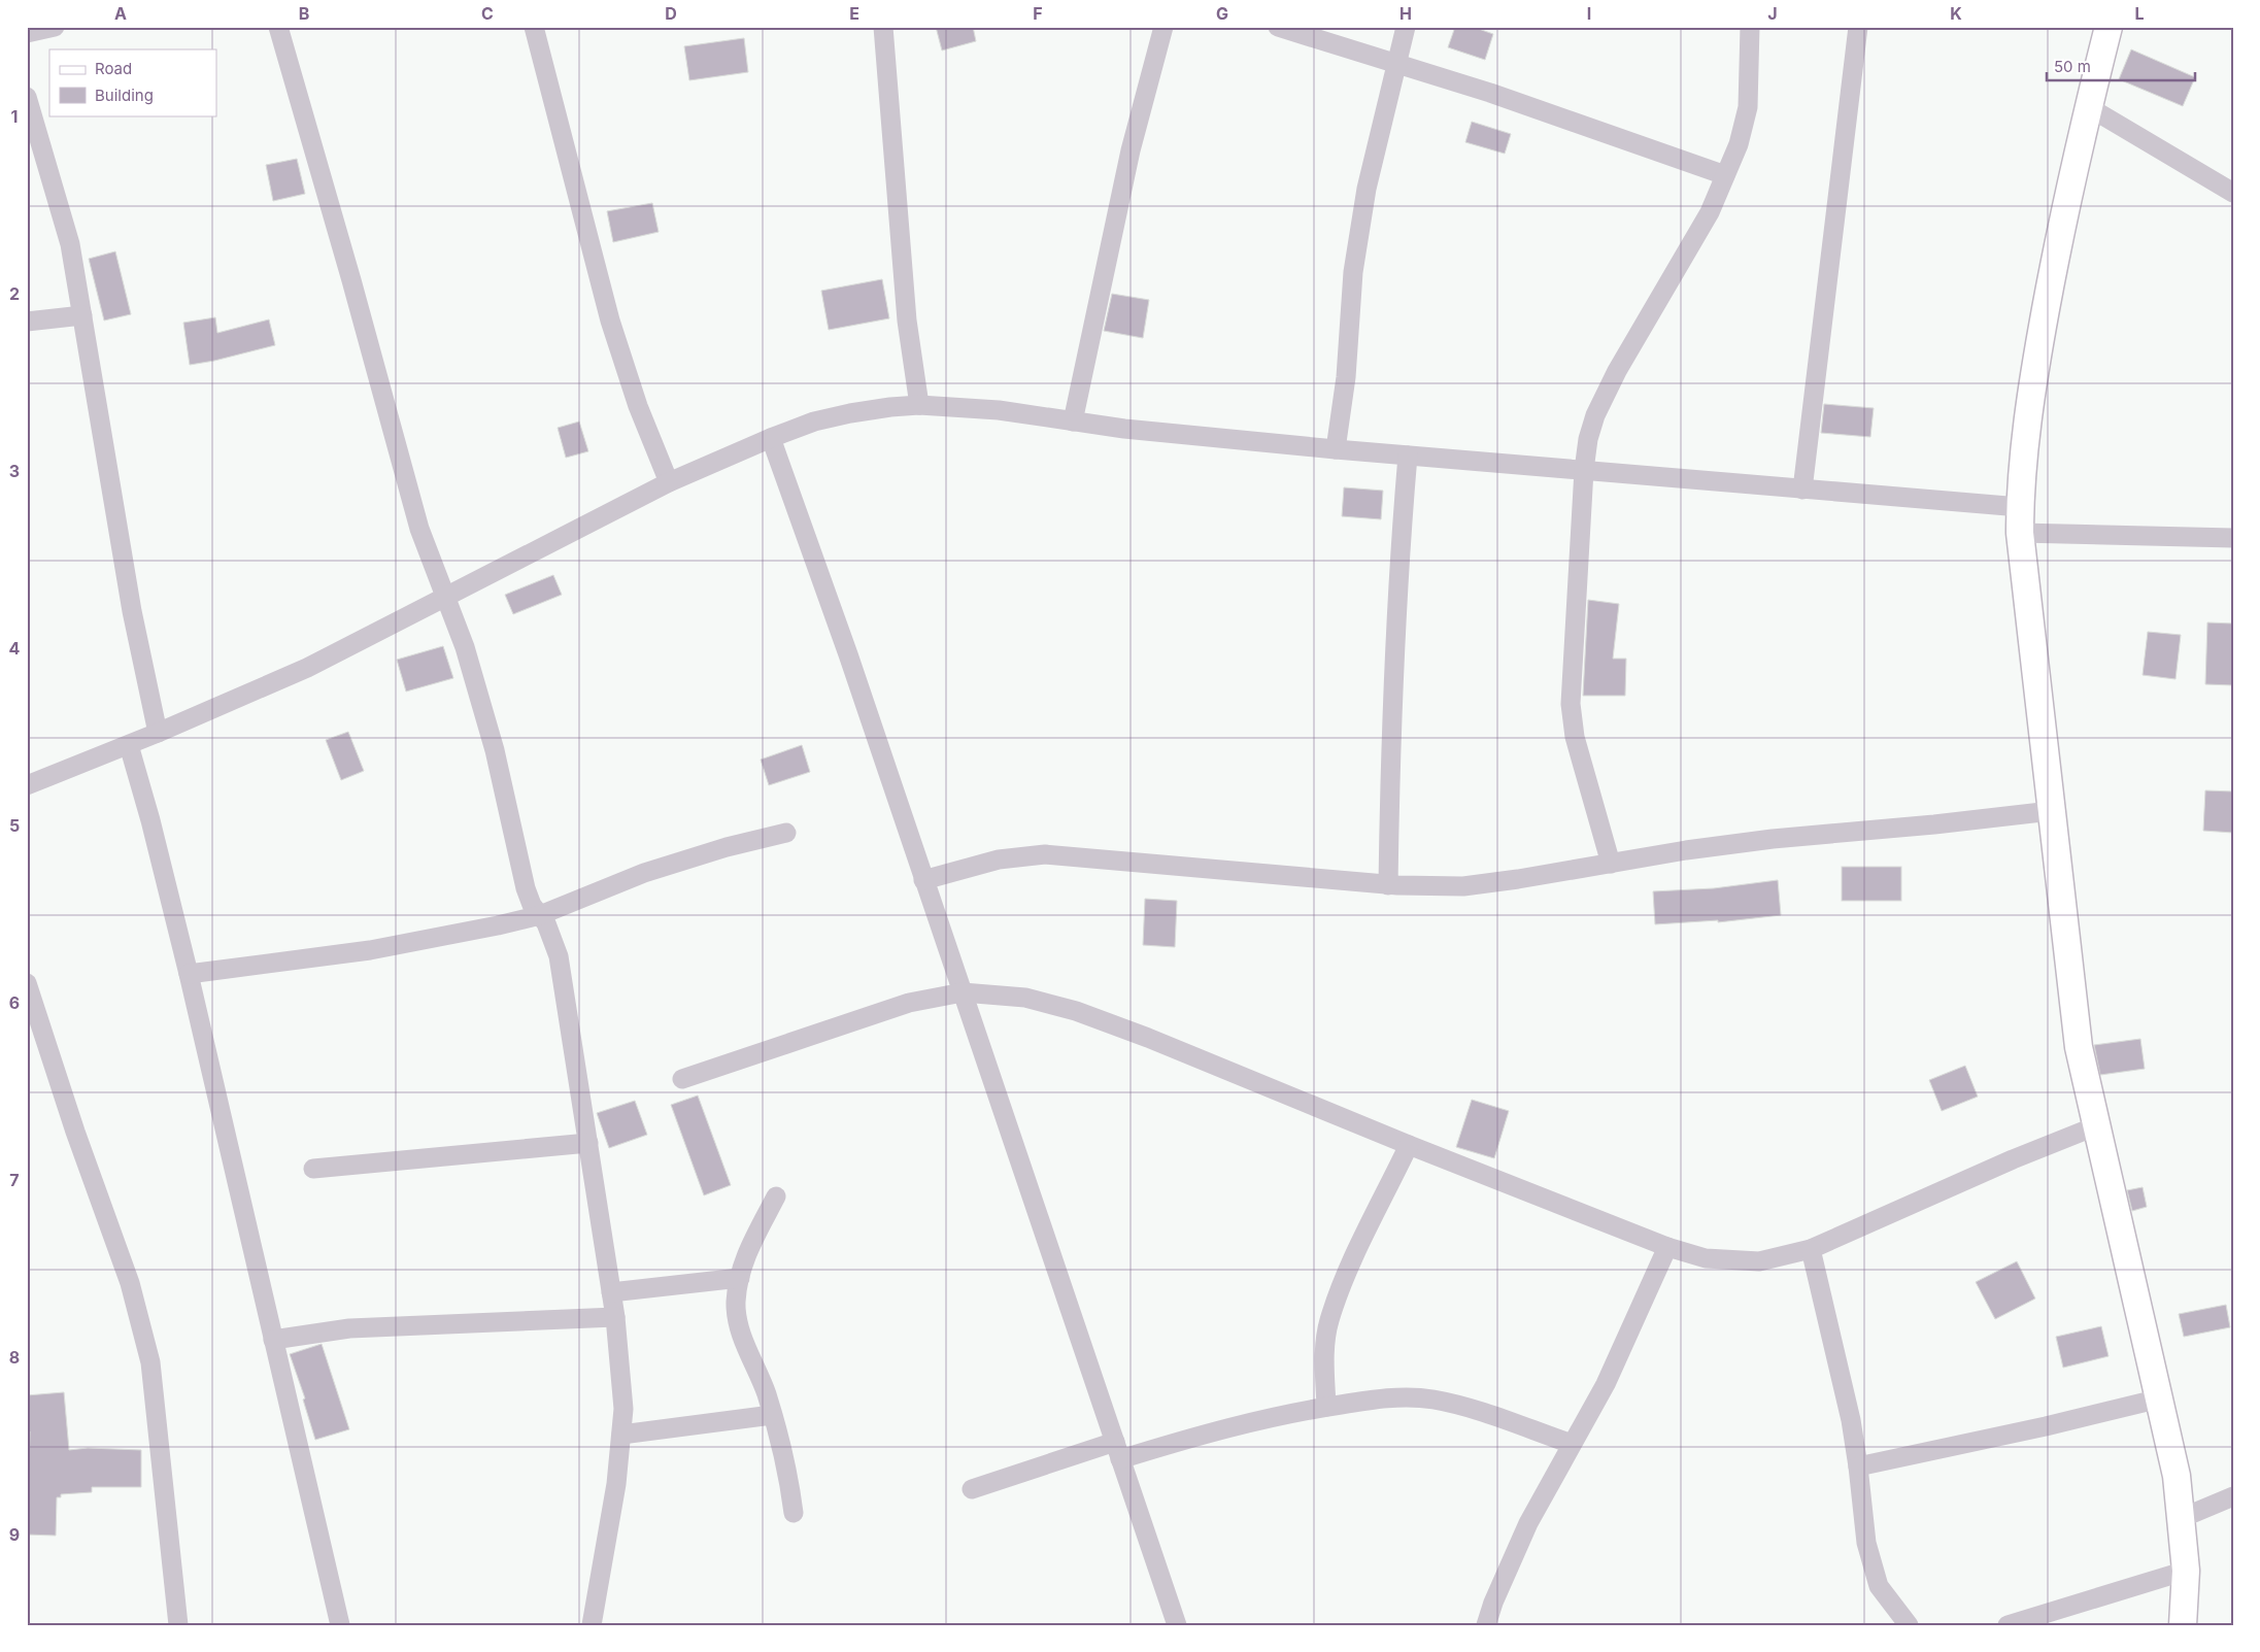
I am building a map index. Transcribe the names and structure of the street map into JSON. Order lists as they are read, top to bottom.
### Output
{
  "legend": ["Road", "Building"],
  "scale_bar": "50 m",
  "grid": {
    "columns": [
      "A",
      "B",
      "C",
      "D",
      "E",
      "F",
      "G",
      "H",
      "I",
      "J",
      "K",
      "L"
    ],
    "rows": [
      "1",
      "2",
      "3",
      "4",
      "5",
      "6",
      "7",
      "8",
      "9"
    ]
  }
}
